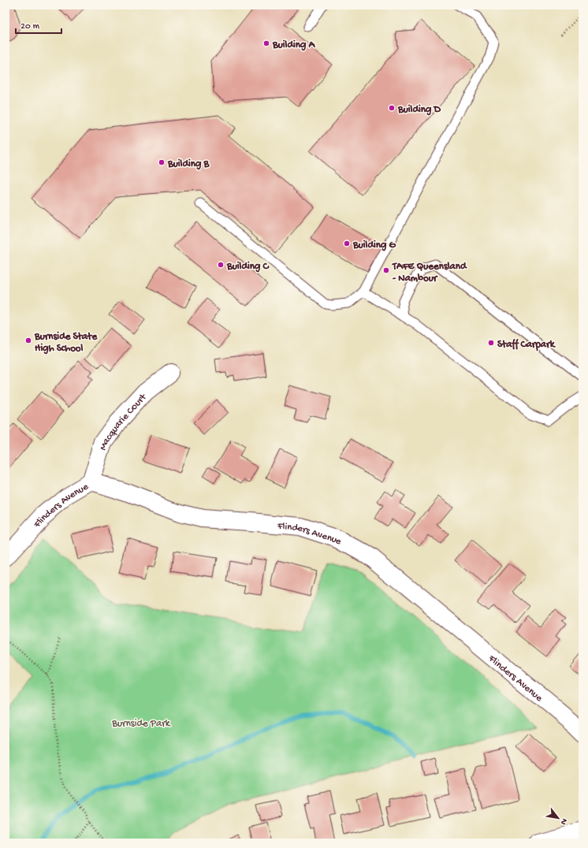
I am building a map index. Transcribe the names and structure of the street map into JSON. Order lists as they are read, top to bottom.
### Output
{
  "streets": {
    "street": ["Macquarie Court", "Flinders Avenue"]
  },
  "crossings": [
    ["Macquarie Court", "Flinders Avenue"]
  ],
  "parks": ["Burnside Park"],
  "places": [
    "Building A",
    "Building D",
    "Building B",
    "Building G",
    "Building C",
    "TAFE Queensland - Nambour",
    "Burnside State High School",
    "Staff Carpark"
  ],
  "scale_bar": "20 m",
  "north": "bottom right"
}
